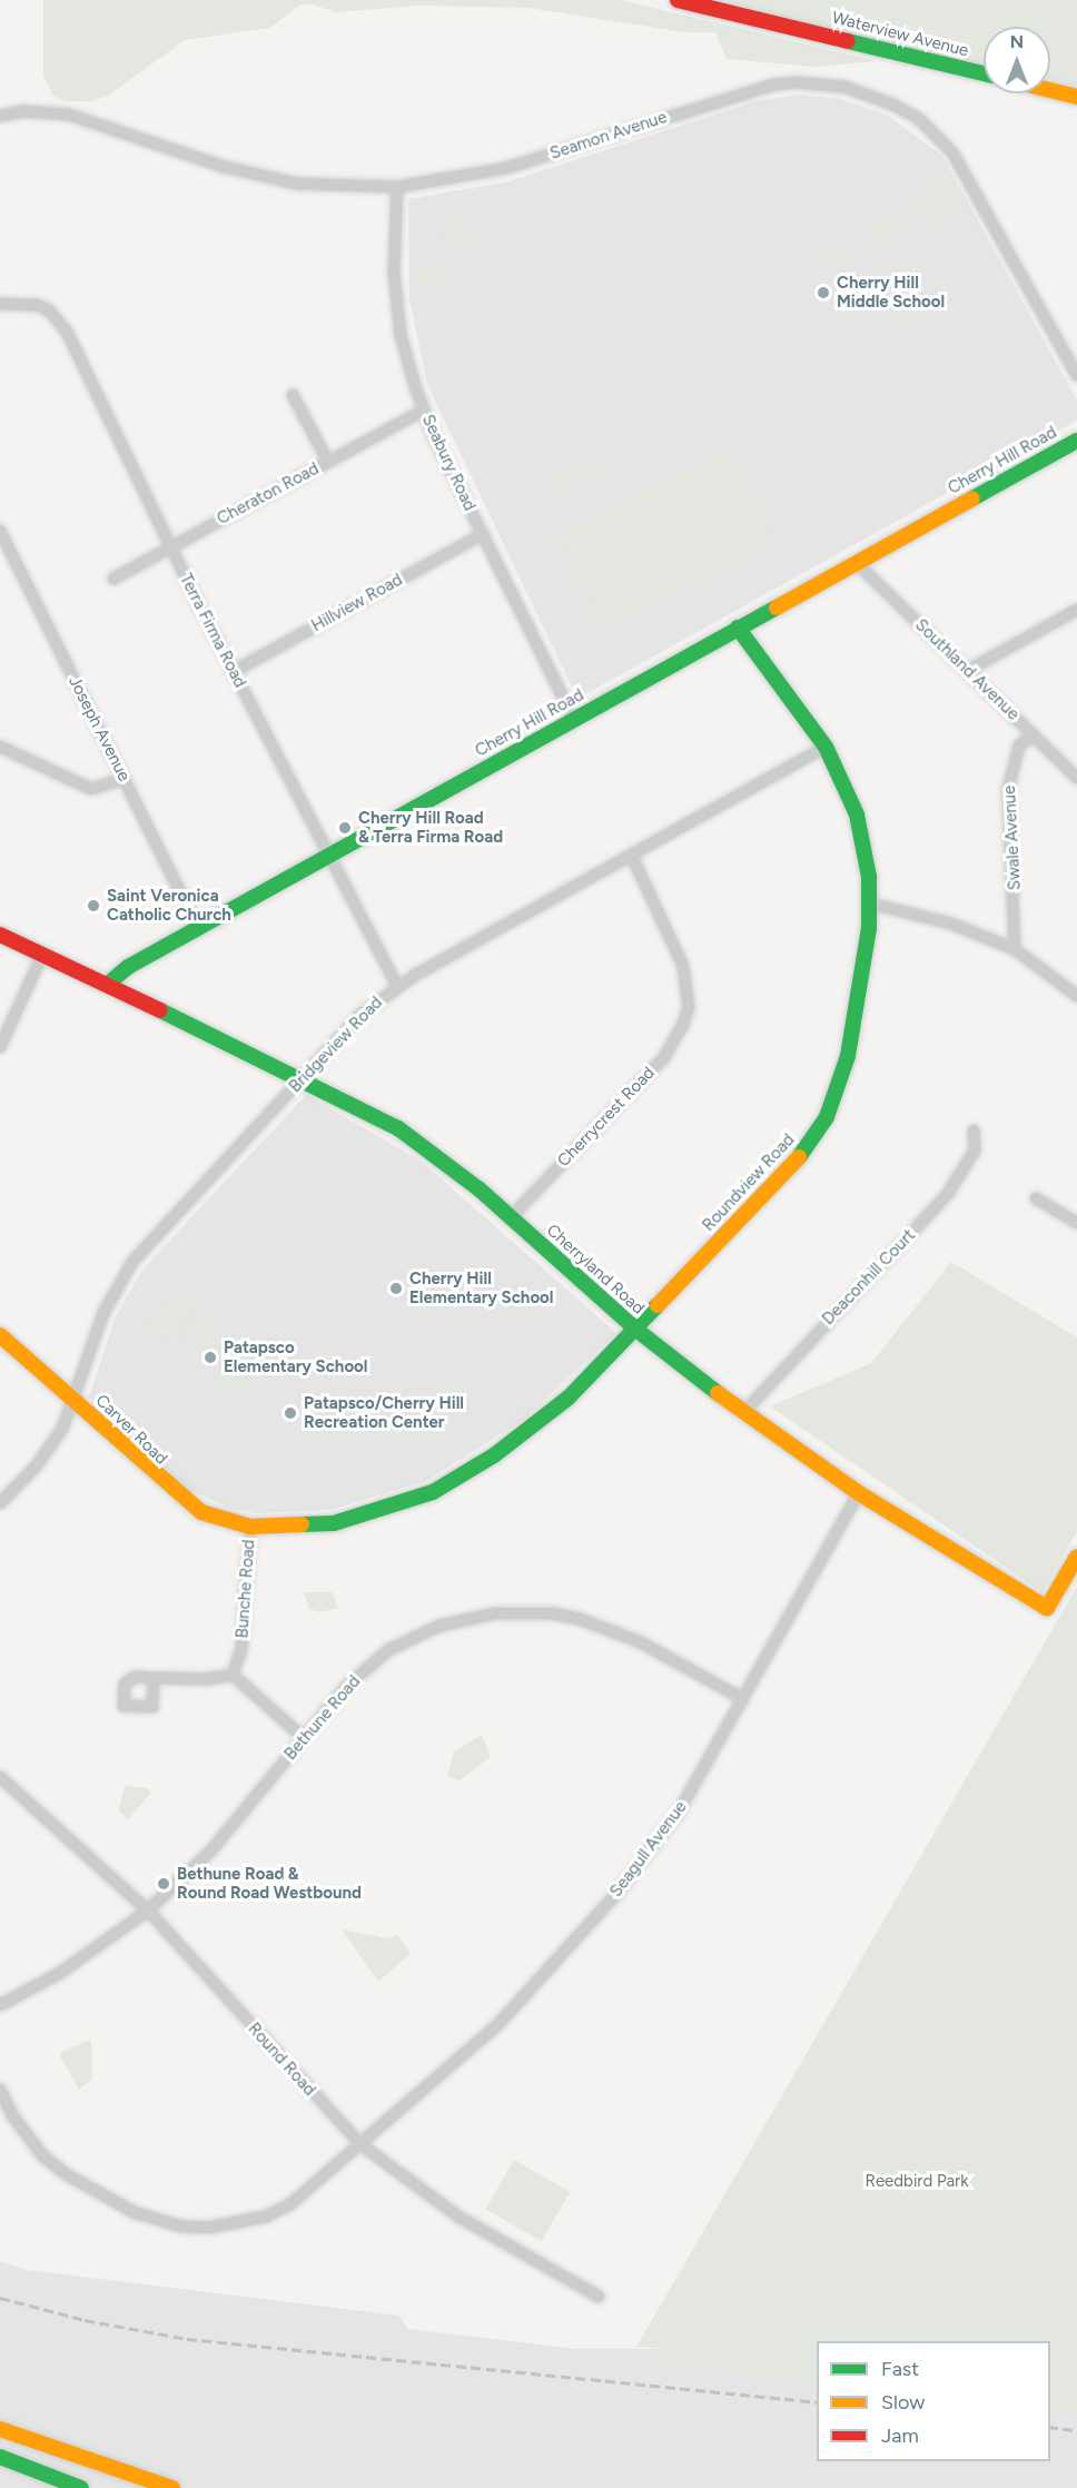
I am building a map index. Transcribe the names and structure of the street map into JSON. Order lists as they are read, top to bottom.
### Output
{
  "streets": {
    "street": [
      "Waterview Avenue",
      "Seamon Avenue",
      "Cherry Hill Road",
      "Seabury Road",
      "Cheraton Road",
      "Hillview Road",
      "Terra Firma Road",
      "Southland Avenue",
      "Joseph Avenue",
      "Swale Avenue",
      "Bridgeview Road",
      "Cherrycrest Road",
      "Roundview Road",
      "Cherryland Road",
      "Deaconhill Court",
      "Carver Road",
      "Bunche Road",
      "Bethune Road",
      "Seagull Avenue",
      "Round Road"
    ]
  },
  "crossings": [
    ["Seamon Avenue", "Seabury Road"],
    ["Cherry Hill Road", "Seabury Road"],
    ["Cherry Hill Road", "Terra Firma Road"],
    ["Cherry Hill Road", "Southland Avenue"],
    ["Cherry Hill Road", "Joseph Avenue"],
    ["Cherry Hill Road", "Roundview Road"],
    ["Cherry Hill Road", "Cherryland Road"],
    ["Seabury Road", "Cheraton Road"],
    ["Seabury Road", "Hillview Road"],
    ["Cheraton Road", "Terra Firma Road"],
    ["Hillview Road", "Terra Firma Road"],
    ["Terra Firma Road", "Bridgeview Road"],
    ["Southland Avenue", "Swale Avenue"],
    ["Bridgeview Road", "Cherrycrest Road"],
    ["Bridgeview Road", "Roundview Road"],
    ["Bridgeview Road", "Cherryland Road"],
    ["Bridgeview Road", "Carver Road"],
    ["Cherrycrest Road", "Cherryland Road"],
    ["Roundview Road", "Cherryland Road"],
    ["Roundview Road", "Carver Road"],
    ["Roundview Road", "Bunche Road"],
    ["Cherryland Road", "Deaconhill Court"],
    ["Cherryland Road", "Seagull Avenue"],
    ["Carver Road", "Bunche Road"],
    ["Bethune Road", "Seagull Avenue"],
    ["Bethune Road", "Round Road"],
    ["Seagull Avenue", "Round Road"]
  ],
  "parks": ["Reedbird Park"],
  "places": [
    "Cherry Hill Middle School",
    "Cherry Hill Road & Terra Firma Road",
    "Saint Veronica Catholic Church",
    "Cherry Hill Elementary School",
    "Patapsco Elementary School",
    "Patapsco/Cherry Hill Recreation Center",
    "Bethune Road & Round Road Westbound"
  ],
  "legend": ["Fast", "Slow", "Jam"],
  "north": "top"
}
